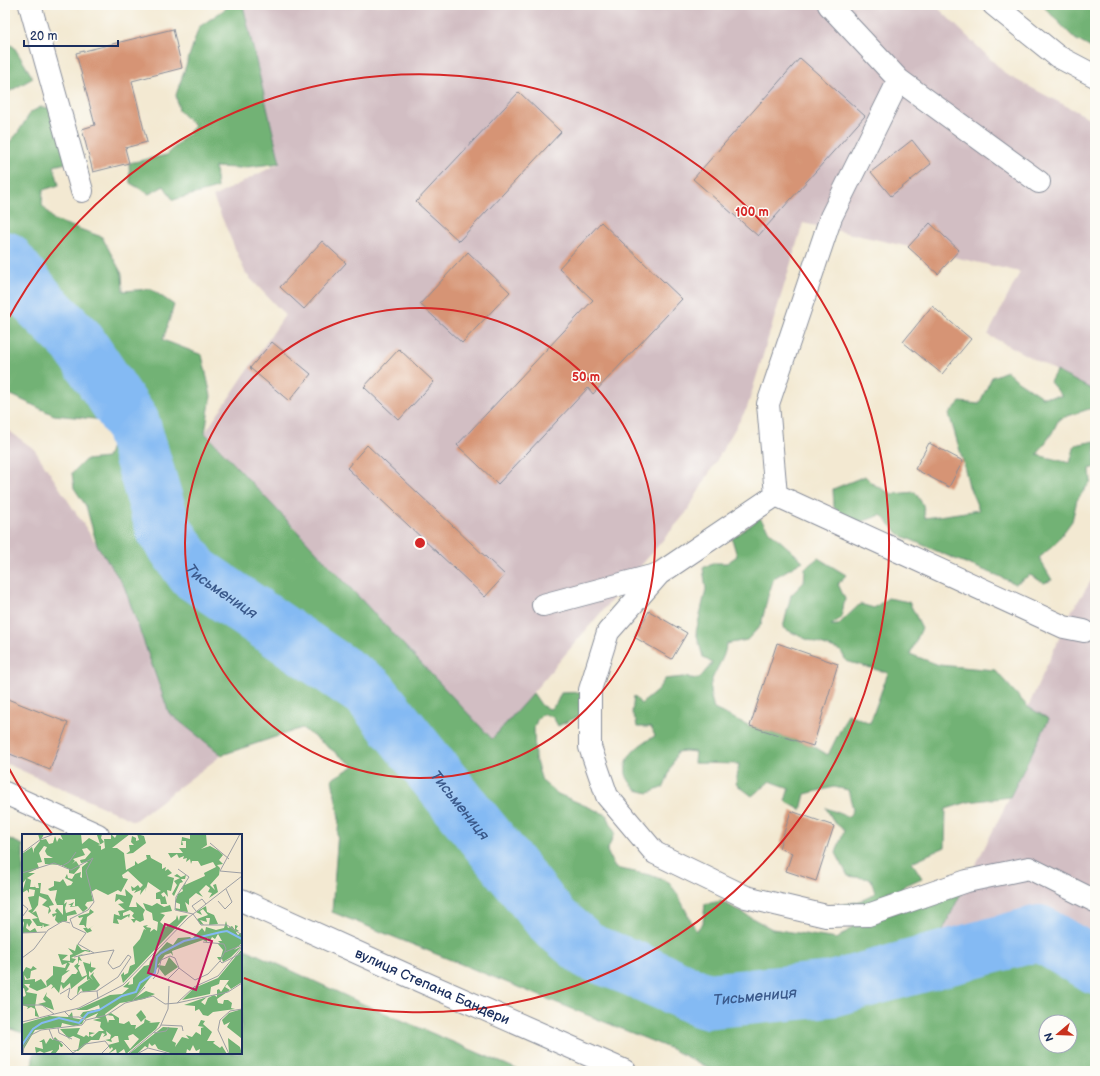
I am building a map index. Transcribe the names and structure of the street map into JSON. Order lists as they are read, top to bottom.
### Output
{
  "streets": {
    "main road": ["вулиця Степана Бандери"]
  },
  "water": ["Тисьмениця"],
  "scale_bar": "20 m",
  "north": "left",
  "rings": ["100 m", "50 m"]
}
